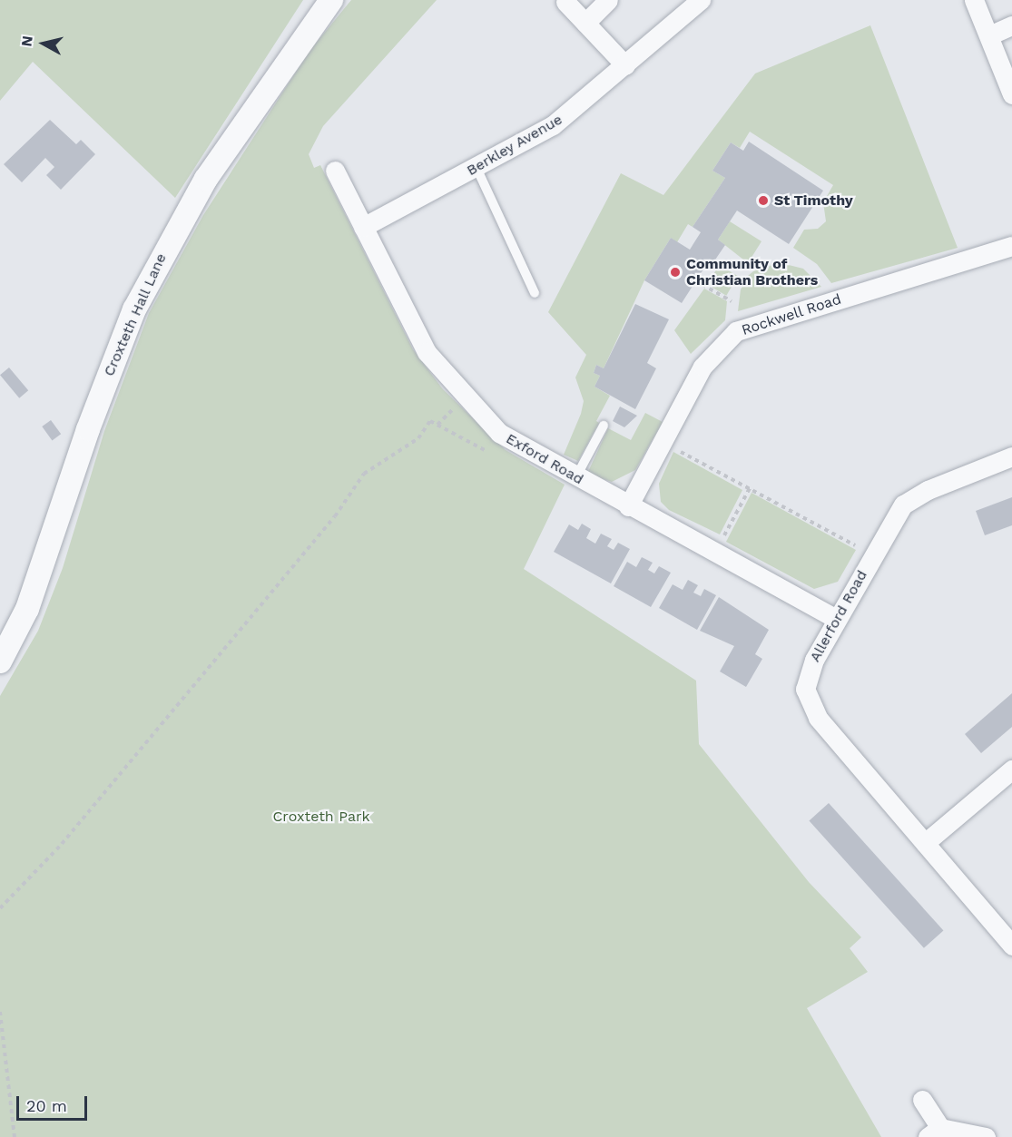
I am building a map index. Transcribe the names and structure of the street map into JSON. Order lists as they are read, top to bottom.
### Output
{
  "streets": {
    "street": [
      "Berkley Avenue",
      "Croxteth Hall Lane",
      "Rockwell Road",
      "Exford Road",
      "Allerford Road"
    ]
  },
  "crossings": [
    ["Berkley Avenue", "Exford Road"],
    ["Rockwell Road", "Exford Road"],
    ["Exford Road", "Allerford Road"]
  ],
  "parks": ["Croxteth Park"],
  "places": ["St Timothy", "Community of Christian Brothers"],
  "scale_bar": "20 m",
  "north": "left"
}
